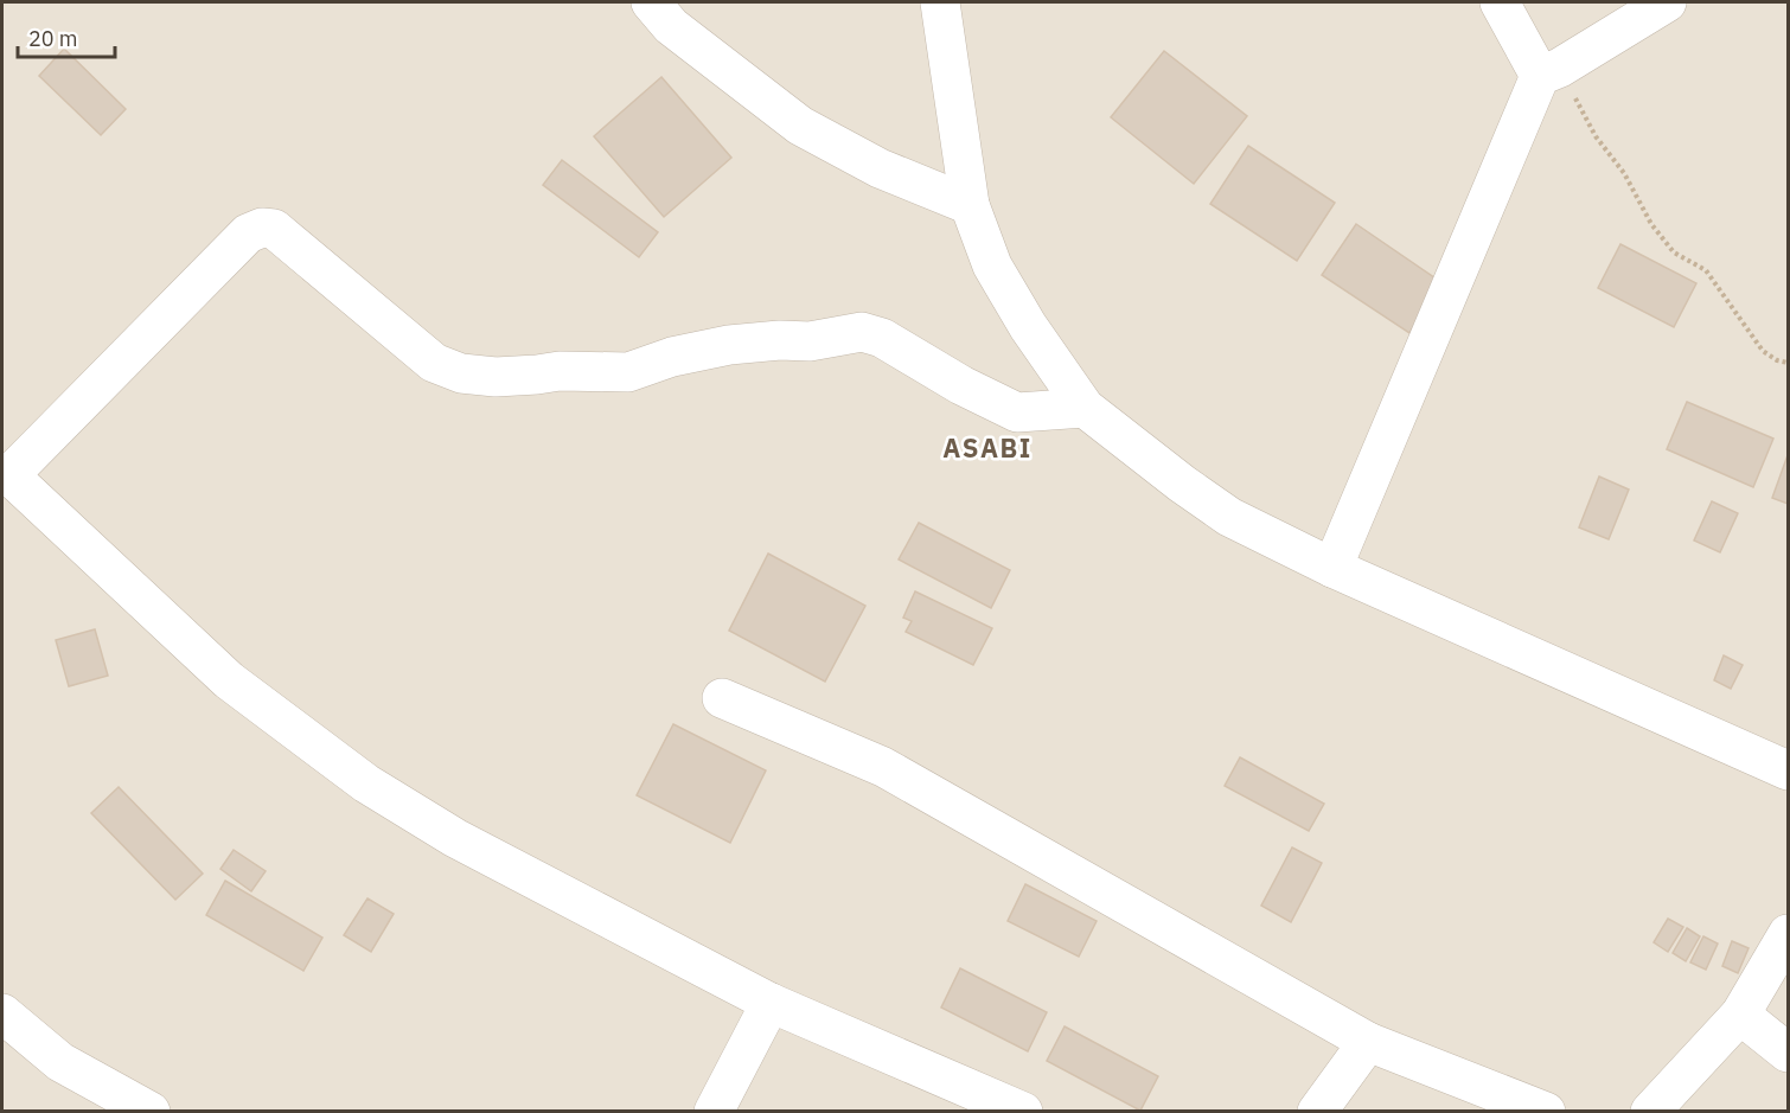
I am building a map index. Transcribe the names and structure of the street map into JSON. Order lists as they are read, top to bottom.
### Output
{
  "districts": ["ASABI"],
  "scale_bar": "20 m"
}
